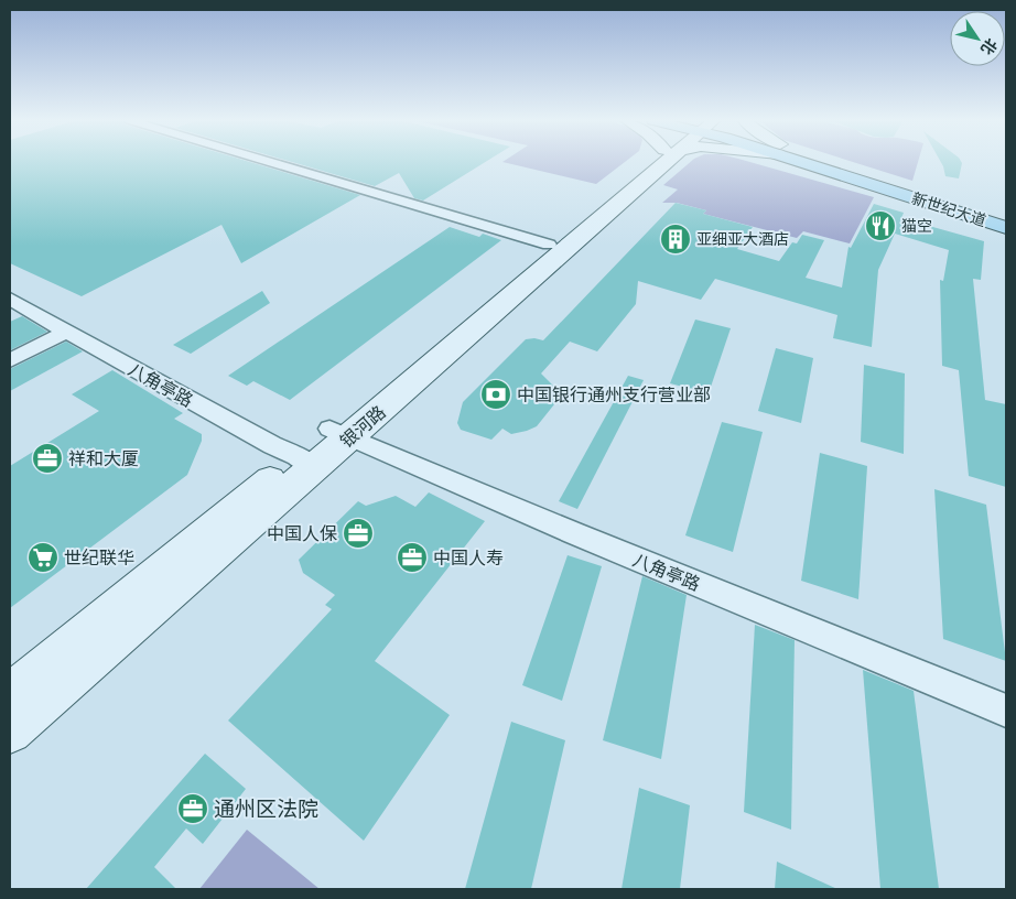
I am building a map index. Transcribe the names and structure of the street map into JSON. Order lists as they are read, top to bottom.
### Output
{
  "streets": {
    "main road": ["新世纪大道", "银河路"],
    "street": ["八角亭路"]
  },
  "crossings": [
    ["八角亭路", "银河路"]
  ],
  "places": {
    "restaurant": ["猫空"],
    "building": ["亚细亚大酒店"],
    "bank": ["中国银行通州支行营业部"],
    "office": [
      "祥和大厦",
      "中国人保",
      "中国人寿",
      "通州区法院"
    ],
    "supermarket": ["世纪联华"]
  },
  "north": "bottom right"
}
